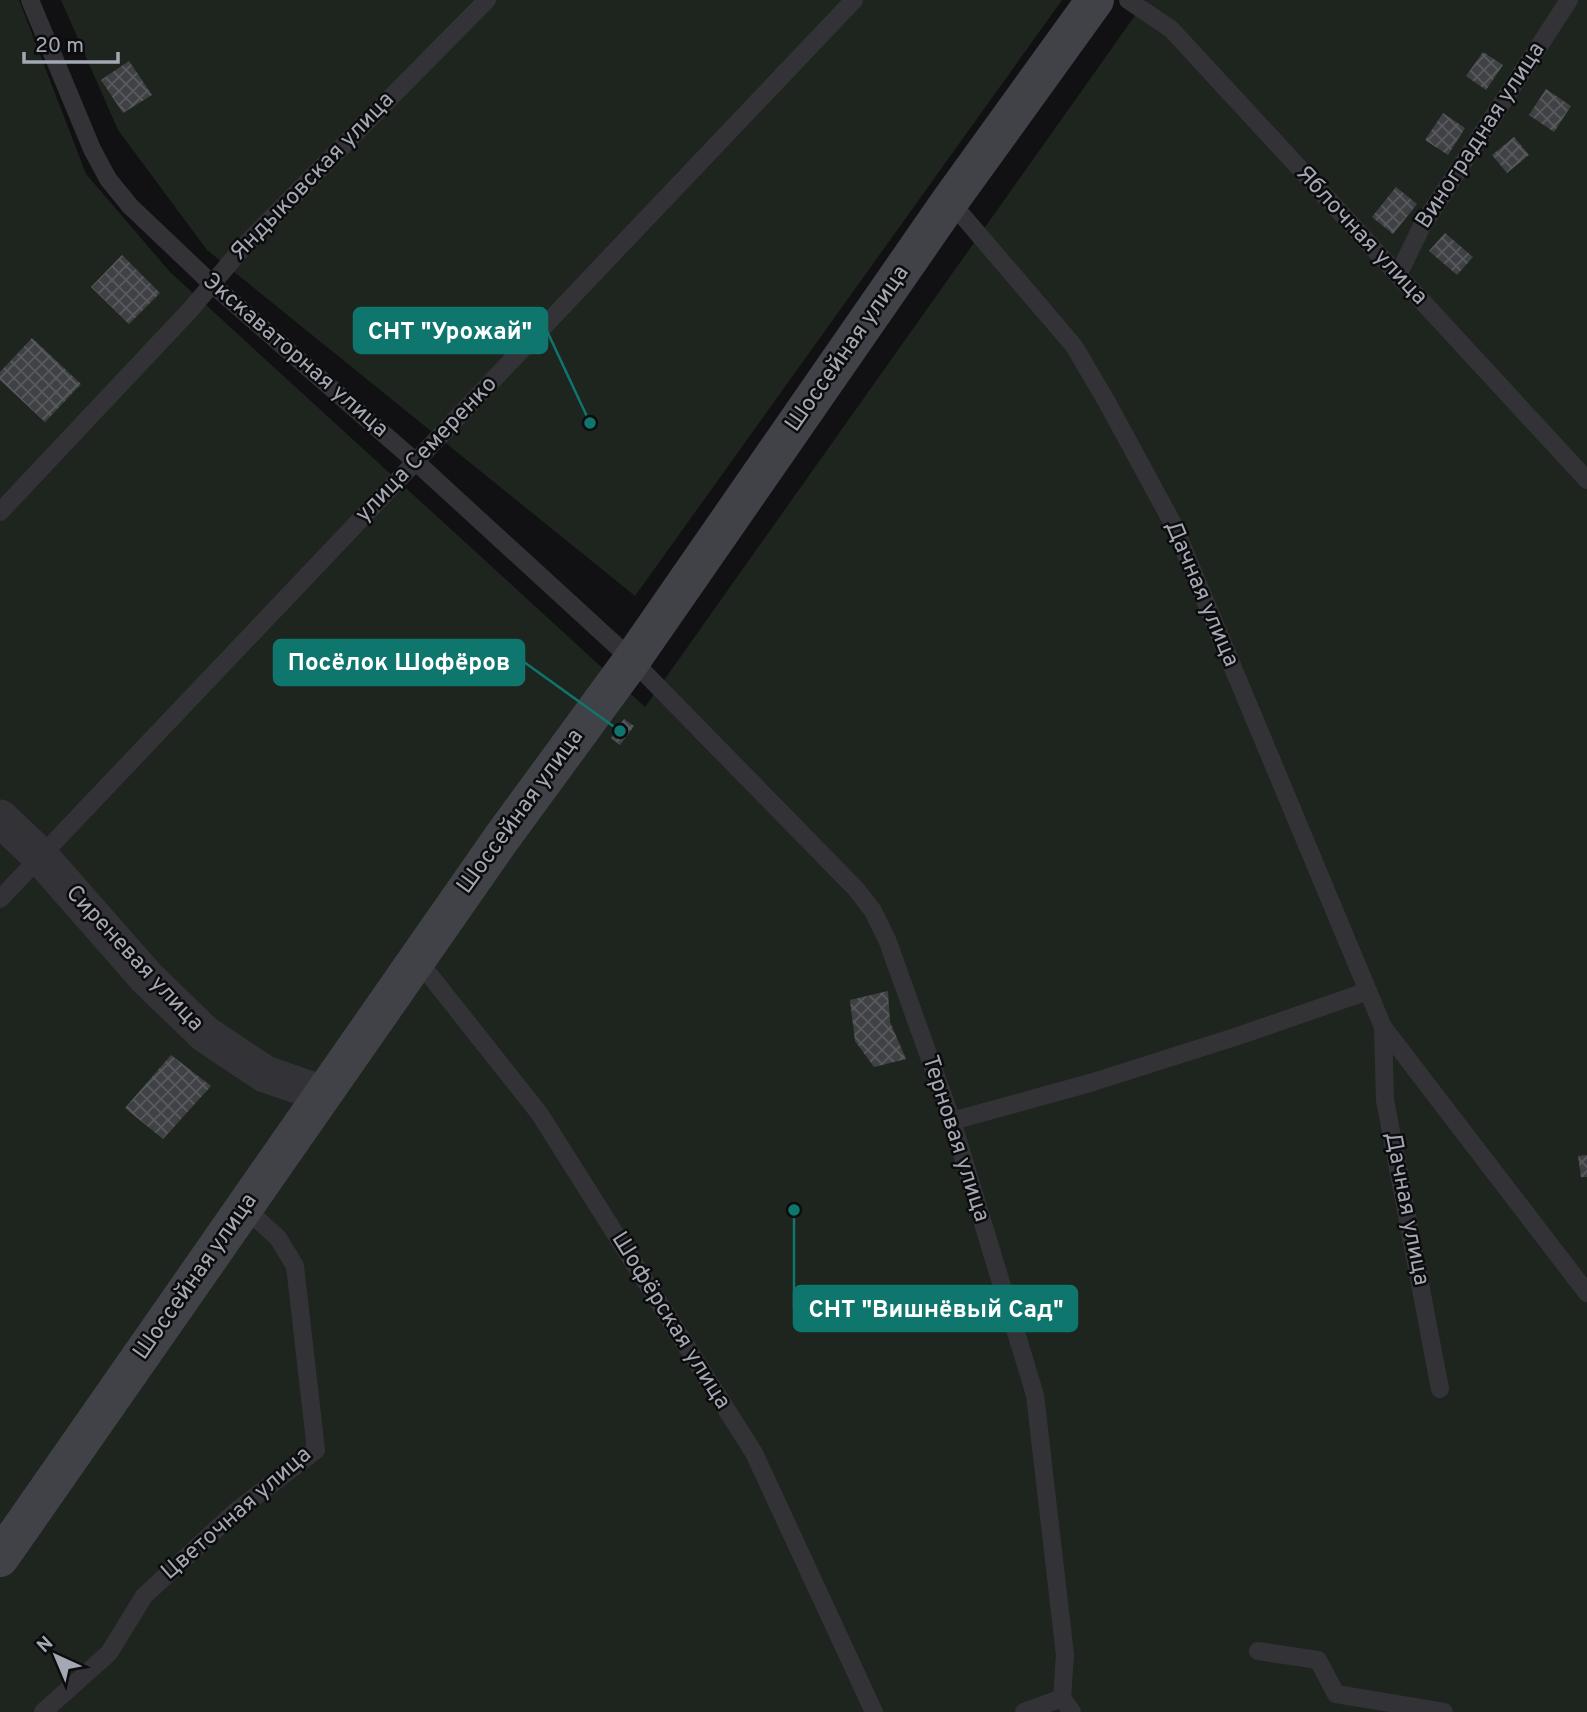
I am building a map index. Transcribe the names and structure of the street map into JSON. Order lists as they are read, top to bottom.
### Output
{
  "streets": {
    "street": ["Шоссейная улица", "Сиреневая улица"],
    "lane": [
      "Виноградная улица",
      "Яндыковская улица",
      "Яблочная улица",
      "Экскаваторная улица",
      "улица Семеренко",
      "Дачная улица",
      "Терновая улица",
      "Шофёрская улица",
      "Цветочная улица"
    ]
  },
  "crossings": [
    ["Виноградная улица", "Яблочная улица"],
    ["Яндыковская улица", "Экскаваторная улица"],
    ["Шоссейная улица", "Экскаваторная улица"],
    ["Шоссейная улица", "Дачная улица"],
    ["Шоссейная улица", "Сиреневая улица"],
    ["Шоссейная улица", "Терновая улица"],
    ["Шоссейная улица", "Шофёрская улица"],
    ["Шоссейная улица", "Цветочная улица"],
    ["Экскаваторная улица", "улица Семеренко"],
    ["Экскаваторная улица", "Терновая улица"],
    ["улица Семеренко", "Сиреневая улица"]
  ],
  "places": ["СНТ \"Урожай\"", "Посёлок Шофёров", "СНТ \"Вишнёвый Сад\""],
  "scale_bar": "20 m",
  "north": "top left"
}
